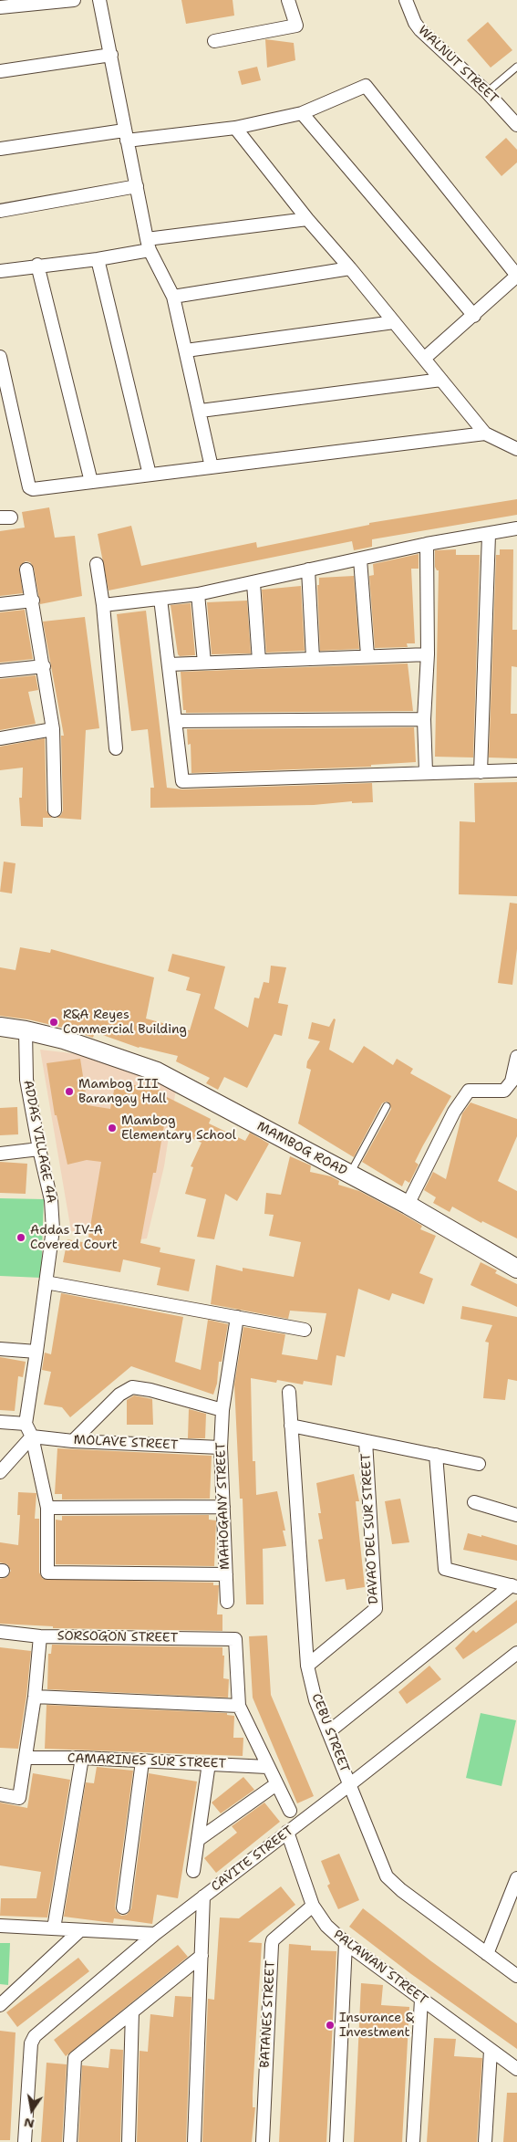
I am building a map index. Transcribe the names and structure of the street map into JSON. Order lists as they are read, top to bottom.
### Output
{
  "streets": {
    "main road": ["MAMBOG ROAD"],
    "street": [
      "WALNUT STREET",
      "ADDAS VILLAGE 4A",
      "MOLAVE STREET",
      "MAHOGANY STREET",
      "DAVAO DEL SUR STREET",
      "SORSOGON STREET",
      "CEBU STREET",
      "CAMARINES SUR STREET",
      "CAVITE STREET",
      "PALAWAN STREET",
      "BATANES STREET"
    ]
  },
  "crossings": [
    ["ADDAS VILLAGE 4A", "MAMBOG ROAD"],
    ["MOLAVE STREET", "MAHOGANY STREET"],
    ["DAVAO DEL SUR STREET", "CEBU STREET"],
    ["CEBU STREET", "CAVITE STREET"],
    ["CAVITE STREET", "PALAWAN STREET"],
    ["PALAWAN STREET", "BATANES STREET"]
  ],
  "places": [
    "R&A Reyes Commercial Building",
    "Mambog III Barangay Hall",
    "Mambog Elementary School",
    "Addas IV-A Covered Court",
    "Insurance & Investment"
  ],
  "north": "bottom"
}
